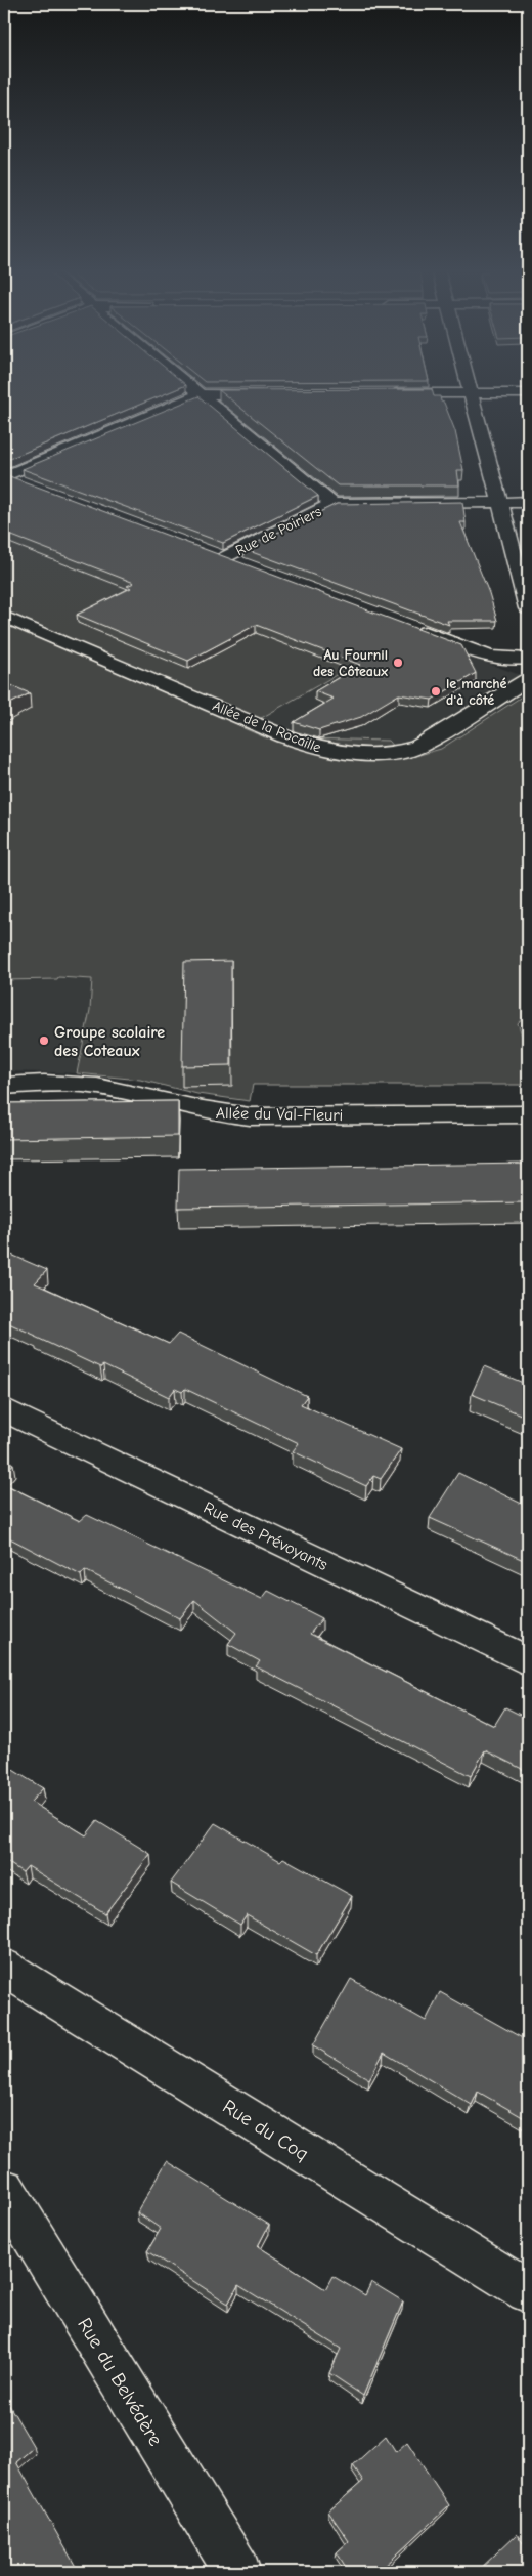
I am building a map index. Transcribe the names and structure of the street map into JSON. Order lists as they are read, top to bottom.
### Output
{
  "streets": {
    "street": [
      "Rue de Poiriers",
      "Allée de la Rocaille",
      "Allée du Val-Fleuri",
      "Rue des Prévoyants",
      "Rue du Coq",
      "Rue du Belvédère"
    ]
  },
  "places": ["Au Fournil des Côteaux", "le marché d'à côté", "Groupe scolaire des Coteaux"]
}
